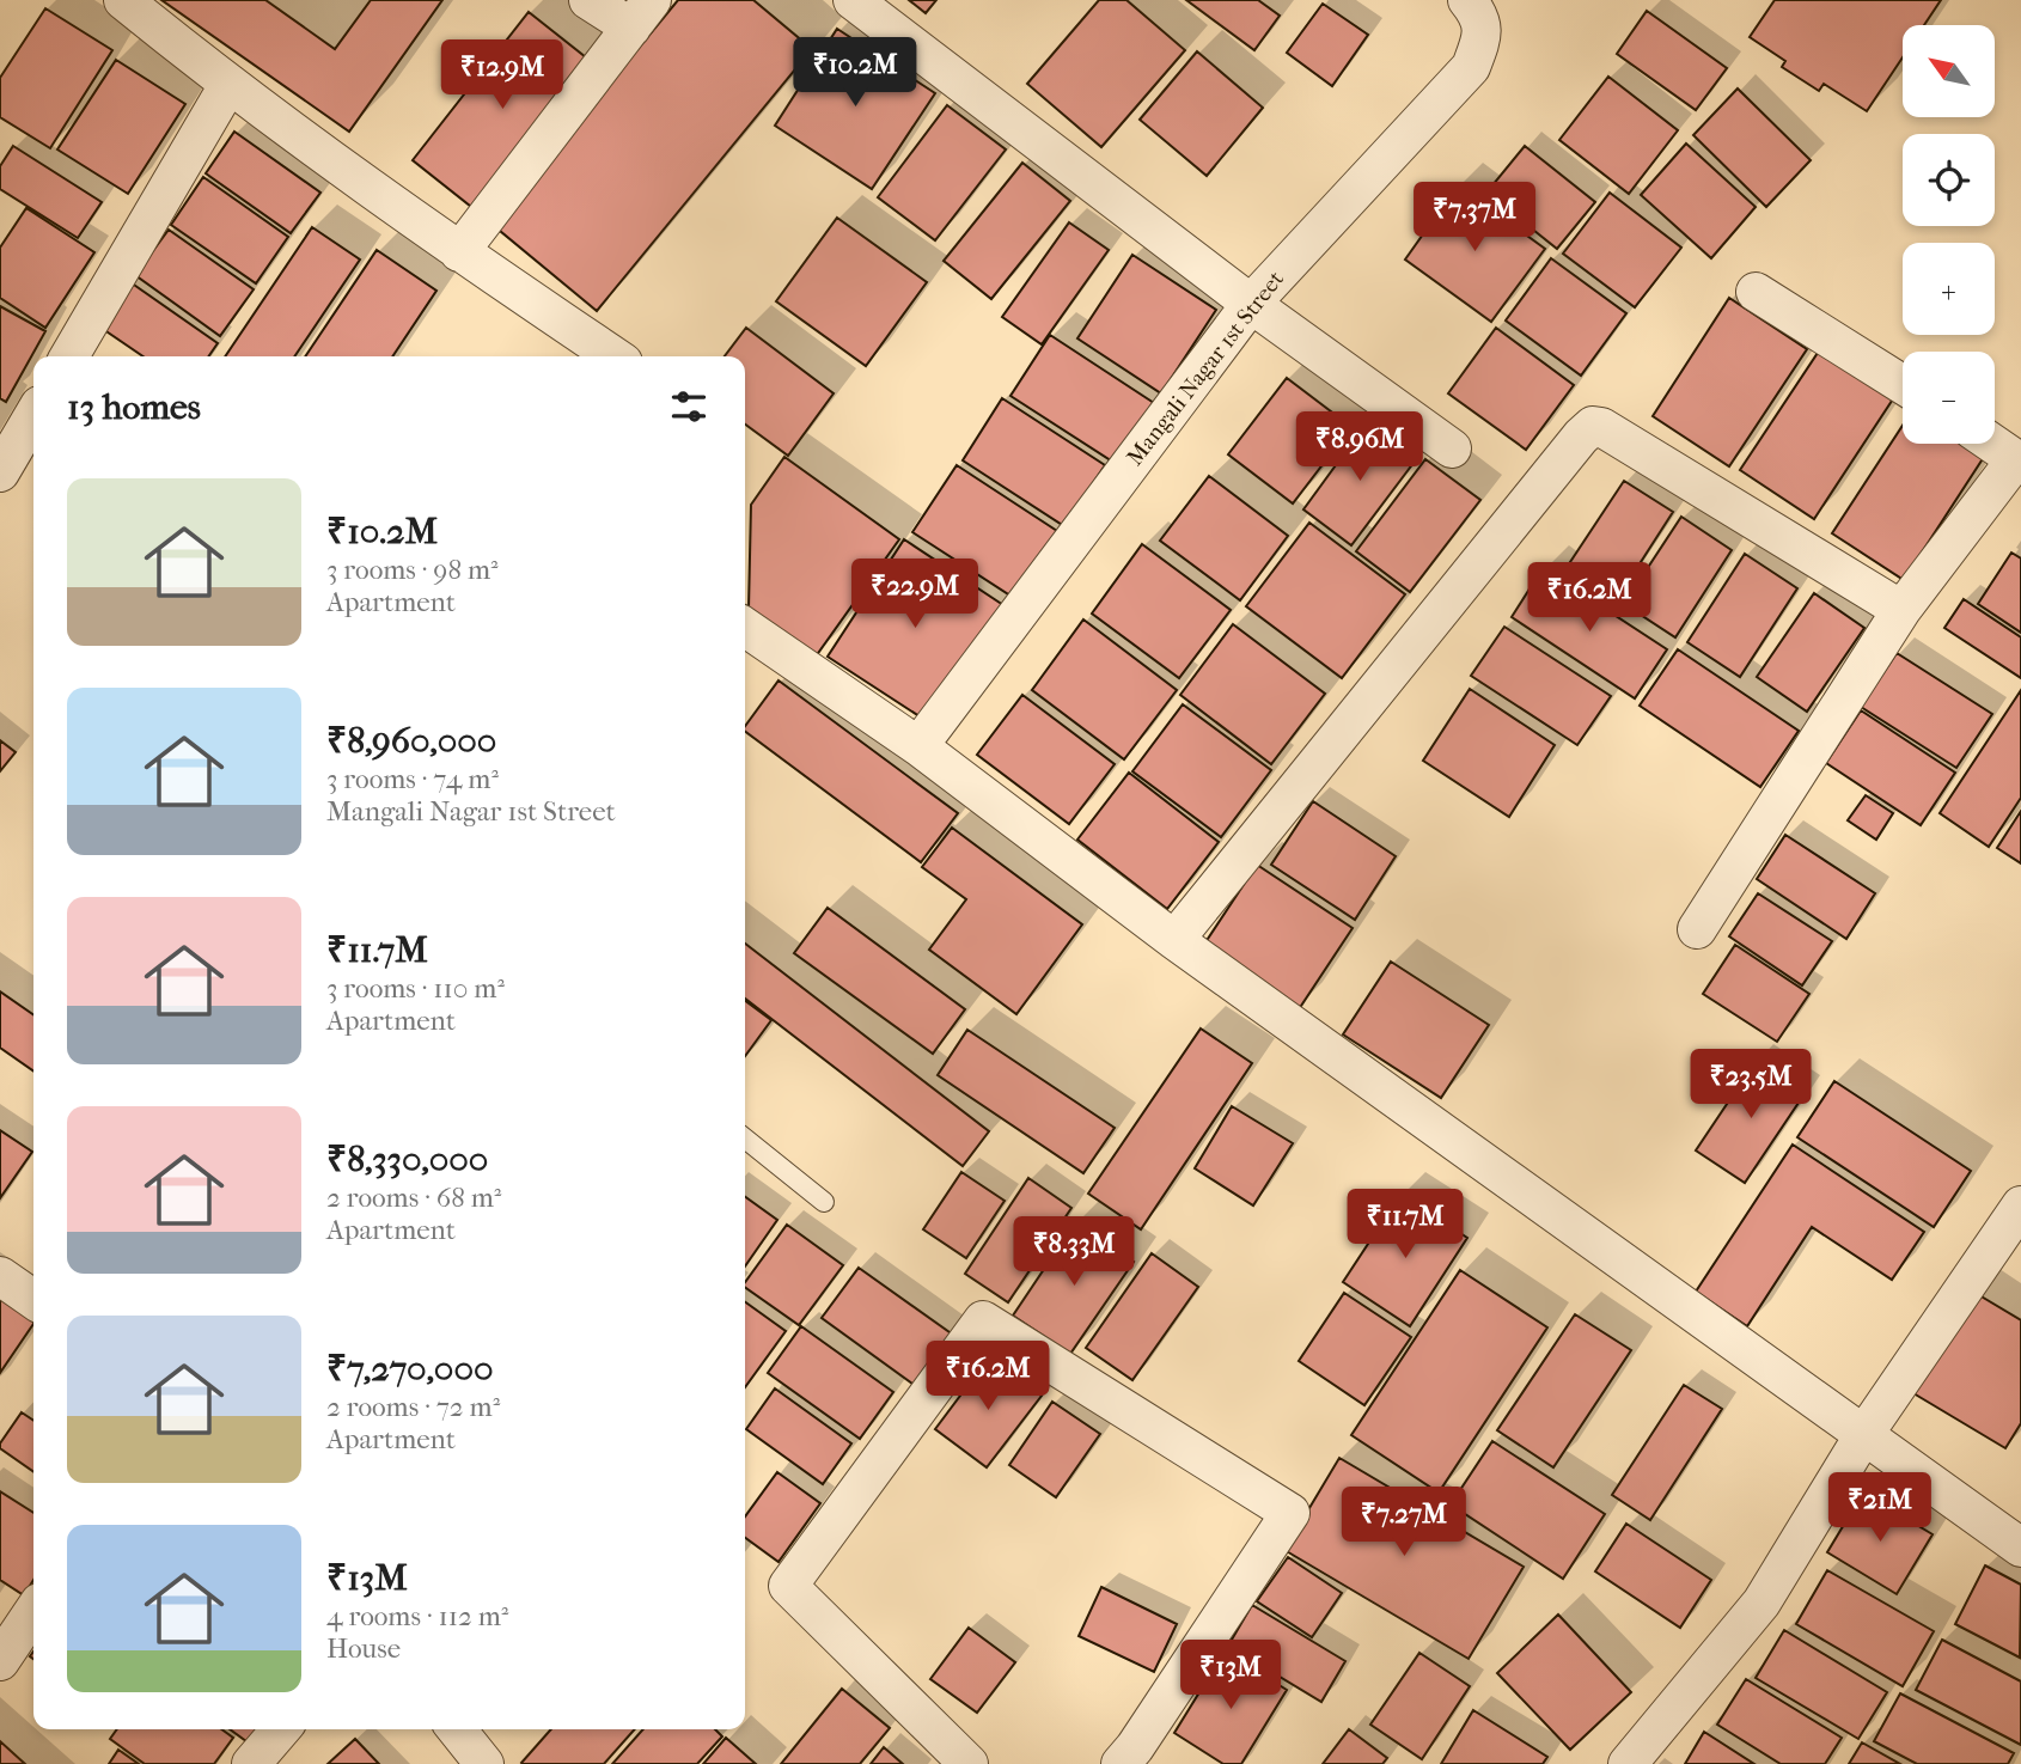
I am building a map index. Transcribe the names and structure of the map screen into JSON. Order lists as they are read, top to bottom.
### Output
{
  "streets": {
    "street": ["Mangali Nagar 1st Street"]
  },
  "north": "top left",
  "page": {
    "map_buttons": ["+", "−"],
    "price": [
      "₹10.2M",
      "₹12.9M",
      "₹7.37M",
      "₹8.96M",
      "₹22.9M",
      "₹16.2M",
      "₹23.5M",
      "₹11.7M",
      "₹8.33M",
      "₹16.2M",
      "₹21M",
      "₹7.27M",
      "₹13M"
    ],
    "heading": "13 homes",
    "list": [
      {
        "name": "₹10.2M",
        "note": "3 rooms · 98 m² · Apartment"
      },
      {
        "name": "₹8,960,000",
        "note": "3 rooms · 74 m² · Mangali Nagar 1st Street"
      },
      {
        "name": "₹11.7M",
        "note": "3 rooms · 110 m² · Apartment"
      },
      {
        "name": "₹8,330,000",
        "note": "2 rooms · 68 m² · Apartment"
      },
      {
        "name": "₹7,270,000",
        "note": "2 rooms · 72 m² · Apartment"
      },
      {
        "name": "₹13M",
        "note": "4 rooms · 112 m² · House"
      }
    ]
  }
}
